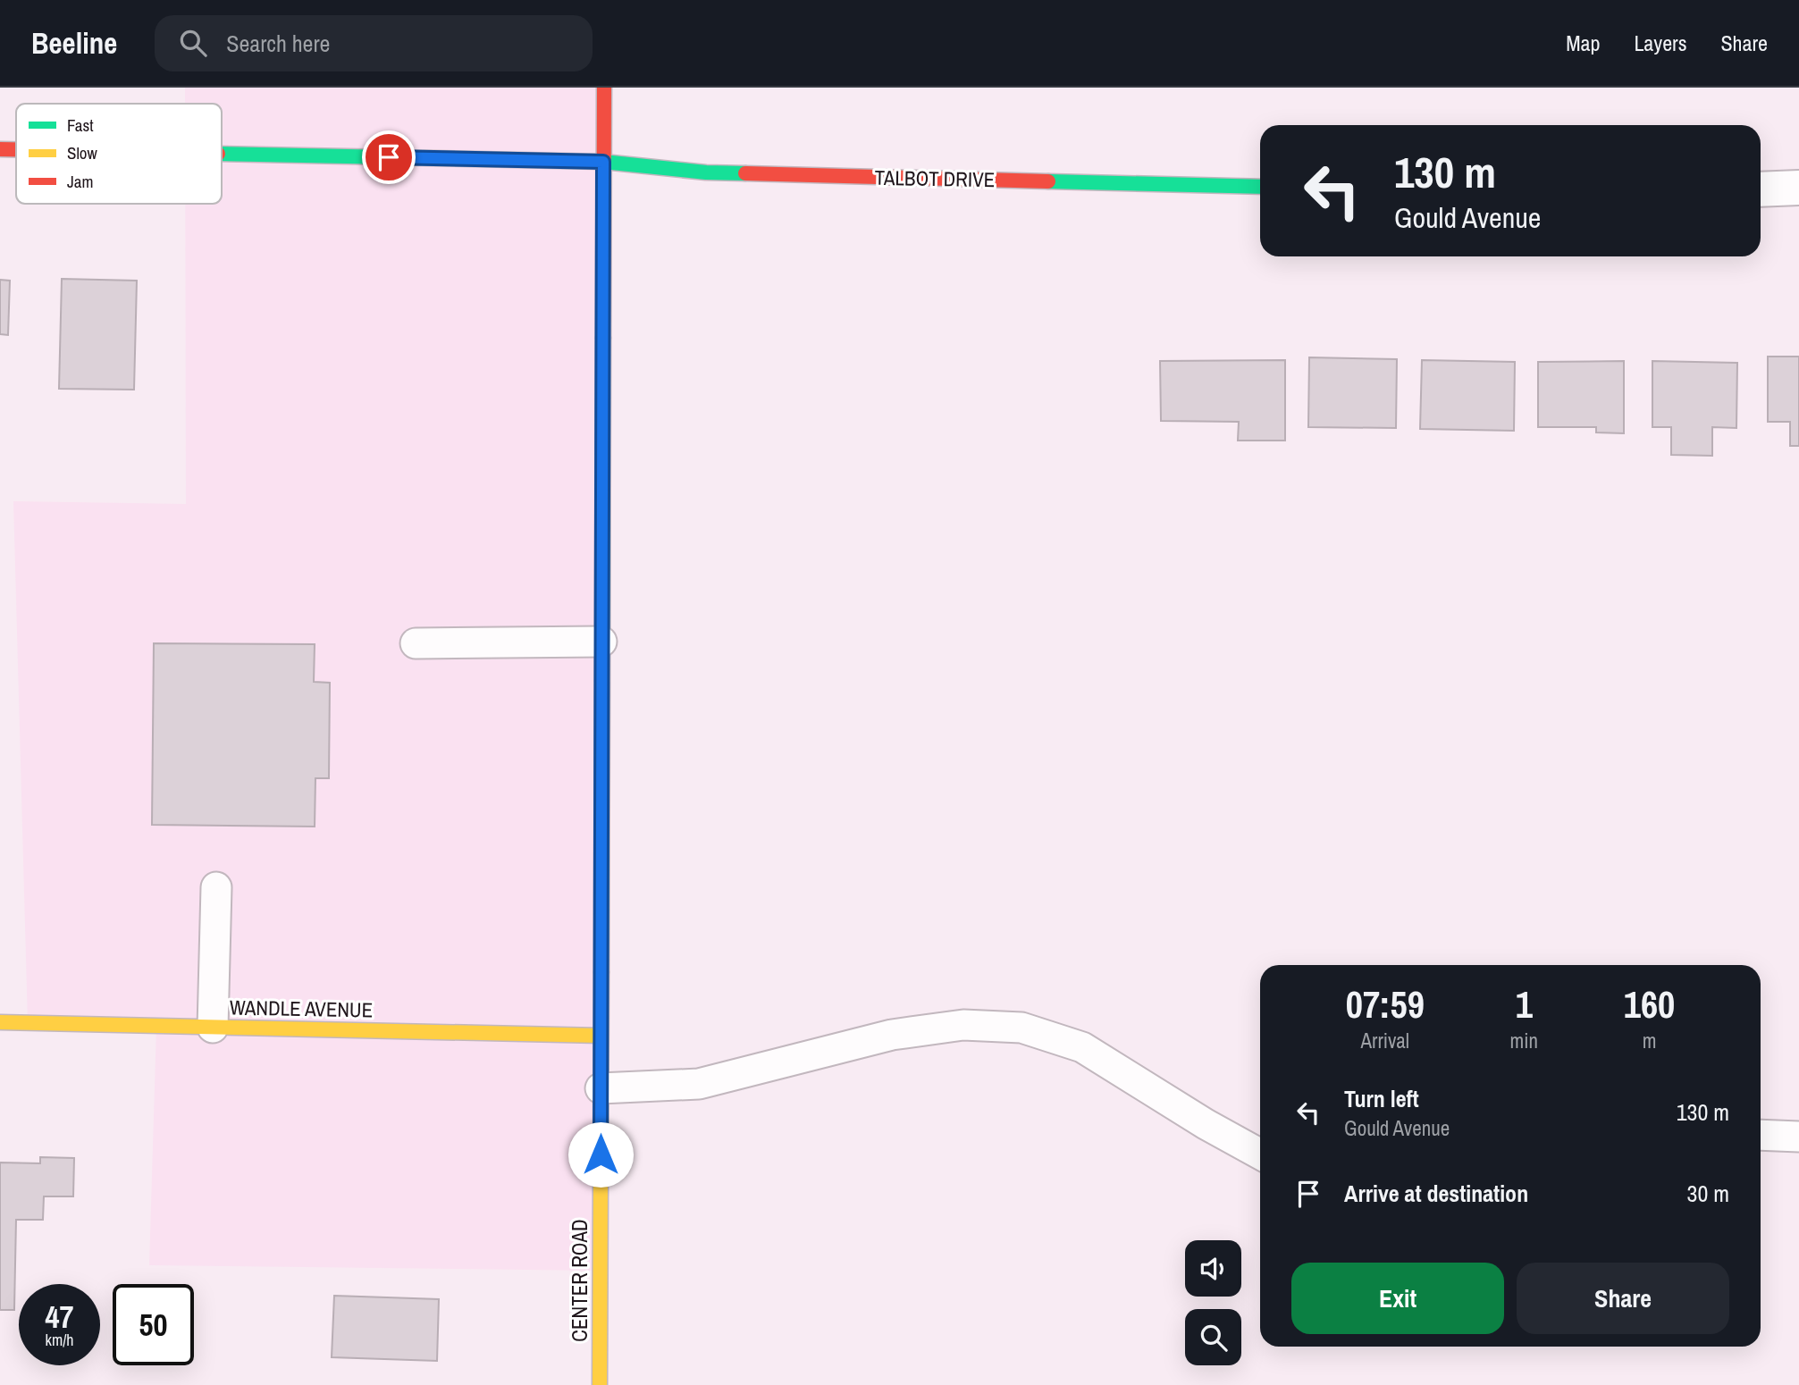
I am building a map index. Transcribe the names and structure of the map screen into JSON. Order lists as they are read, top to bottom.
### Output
{
  "streets": {
    "street": ["TALBOT DRIVE", "WANDLE AVENUE", "CENTER ROAD"]
  },
  "crossings": [
    ["TALBOT DRIVE", "CENTER ROAD"],
    ["WANDLE AVENUE", "CENTER ROAD"]
  ],
  "legend": ["Fast", "Slow", "Jam"],
  "page": {
    "header": "Beeline",
    "search": "Search here",
    "nav": ["Map", "Layers", "Share"],
    "turn": ["130 m", "Gould Avenue"],
    "eta": [
      "07:59",
      "Arrival",
      "1",
      "min",
      "160",
      "m"
    ],
    "list": [
      {
        "name": "Turn left",
        "note": "Gould Avenue",
        "value": "130 m"
      },
      {
        "name": "Arrive at destination",
        "value": "30 m"
      }
    ],
    "buttons": ["Exit", "Share"],
    "speed": "47 km/h",
    "limit": "50"
  }
}
